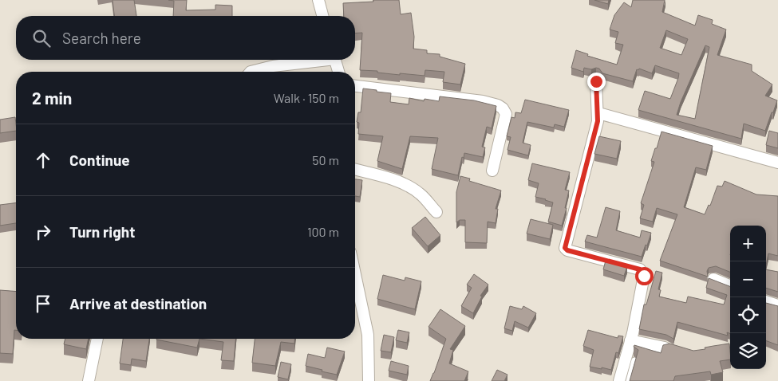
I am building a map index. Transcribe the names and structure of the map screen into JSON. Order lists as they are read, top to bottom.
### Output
{
  "page": {
    "search": "Search here",
    "heading": ["2 min", "Walk · 150 m"],
    "list": [
      ["Continue", "50 m"],
      ["Turn right", "100 m"],
      "Arrive at destination"
    ],
    "map_buttons": ["+", "−"]
  }
}
